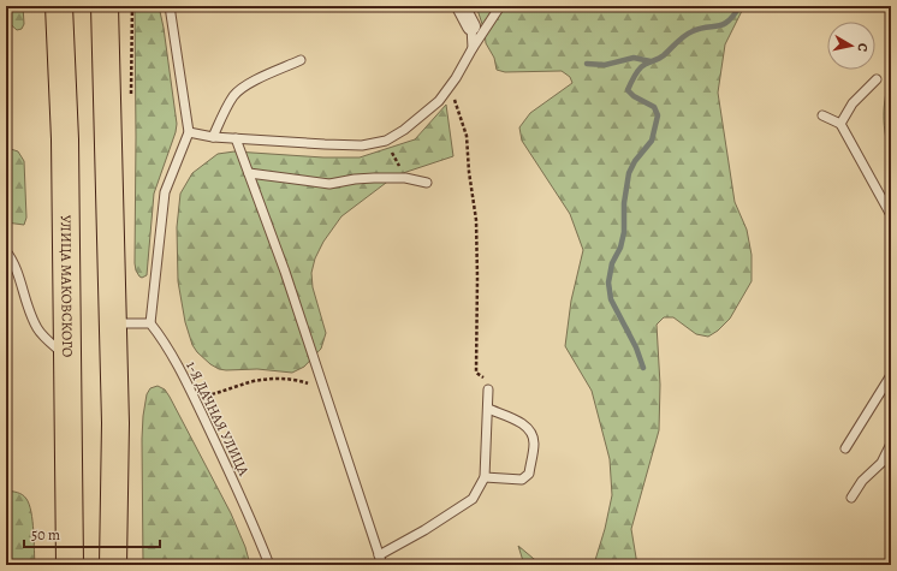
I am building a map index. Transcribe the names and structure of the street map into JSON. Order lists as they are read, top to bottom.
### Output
{
  "streets": {
    "highway": ["УЛИЦА МАКОВСКОГО"],
    "lane": ["1-Я ДАЧНАЯ УЛИЦА"]
  },
  "scale_bar": "50 m",
  "north": "right"
}
